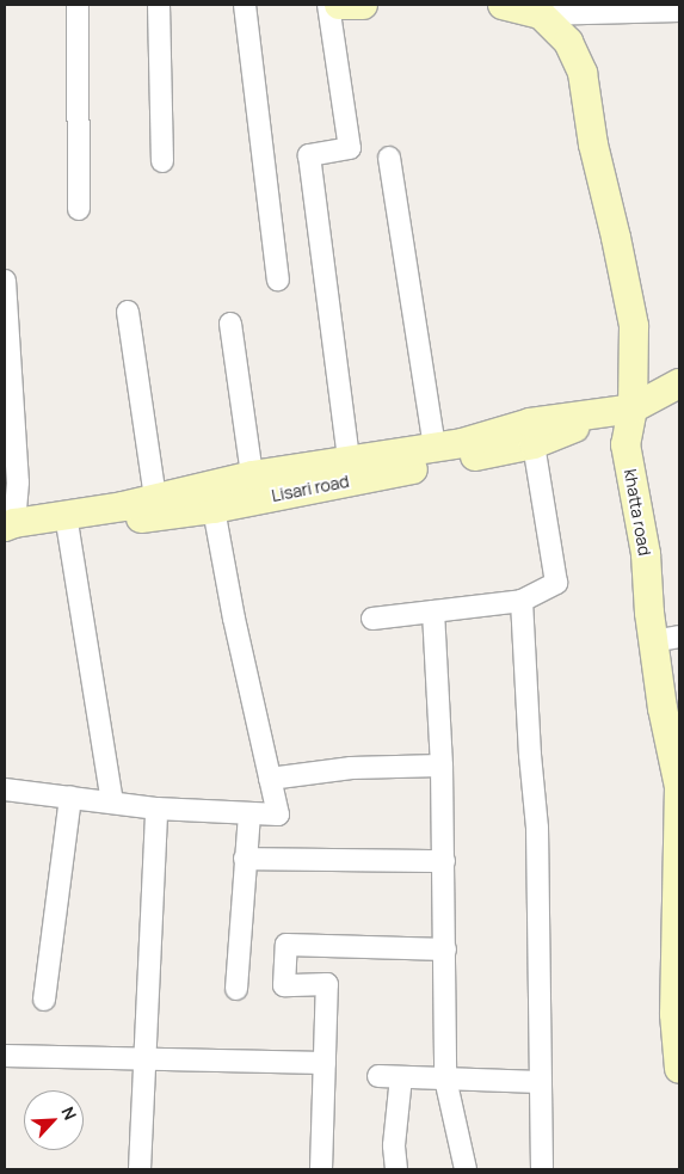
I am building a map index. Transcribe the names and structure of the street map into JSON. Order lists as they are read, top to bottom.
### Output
{
  "streets": {
    "street": ["Lisari road", "khatta road"]
  },
  "crossings": [
    ["Lisari road", "khatta road"]
  ],
  "north": "top right"
}
